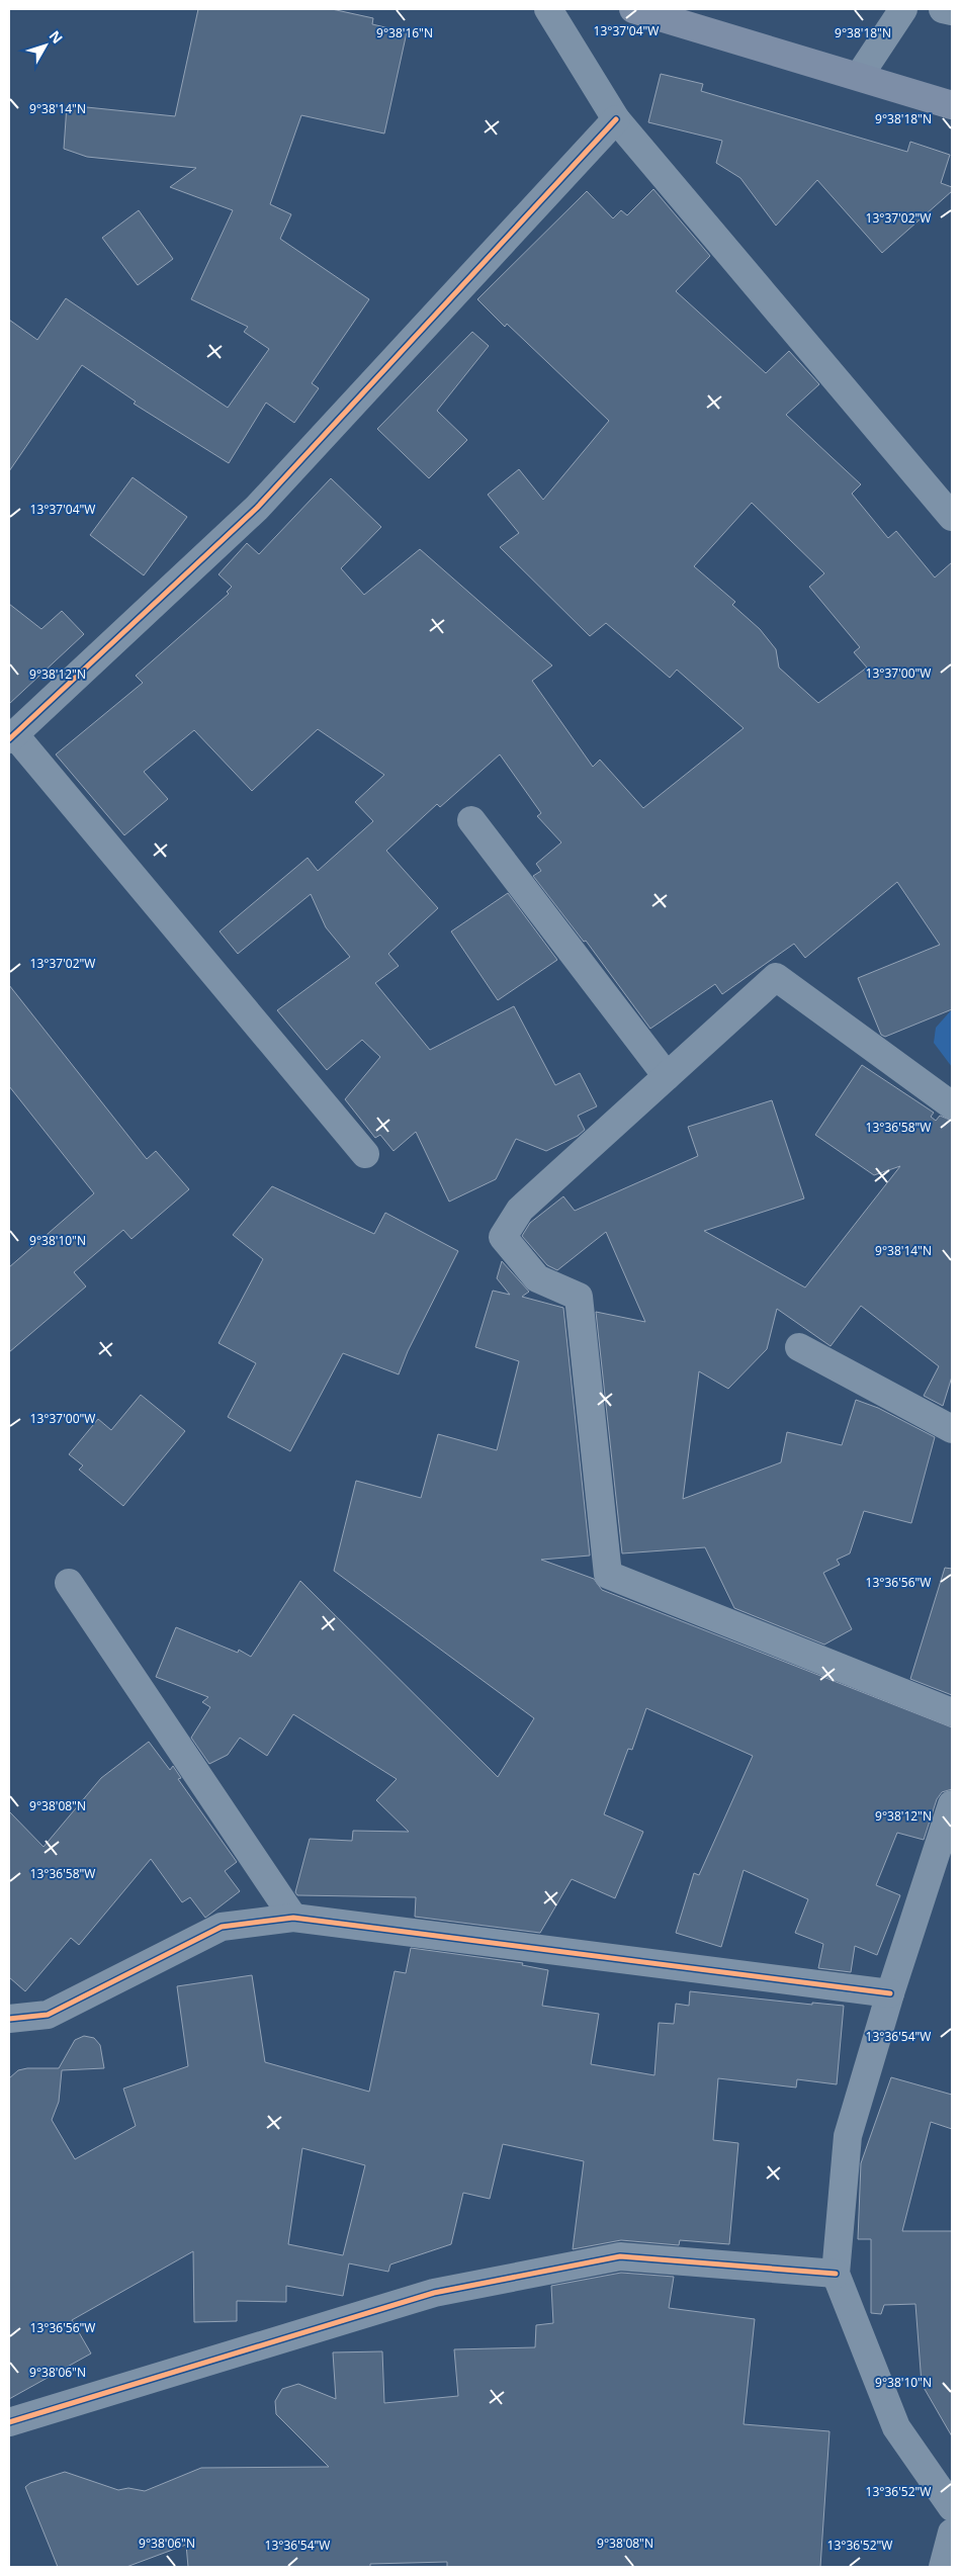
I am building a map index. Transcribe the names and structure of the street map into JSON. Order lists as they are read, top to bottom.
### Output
{
  "north": "top right",
  "coordinates": [
    "13°37'04\"W",
    "9°38'16\"N",
    "9°38'18\"N",
    "9°38'14\"N",
    "13°37'02\"W",
    "13°37'00\"W",
    "9°38'12\"N",
    "13°36'58\"W",
    "9°38'10\"N",
    "13°36'56\"W",
    "9°38'08\"N",
    "13°36'54\"W",
    "9°38'06\"N",
    "13°36'52\"W"
  ]
}
